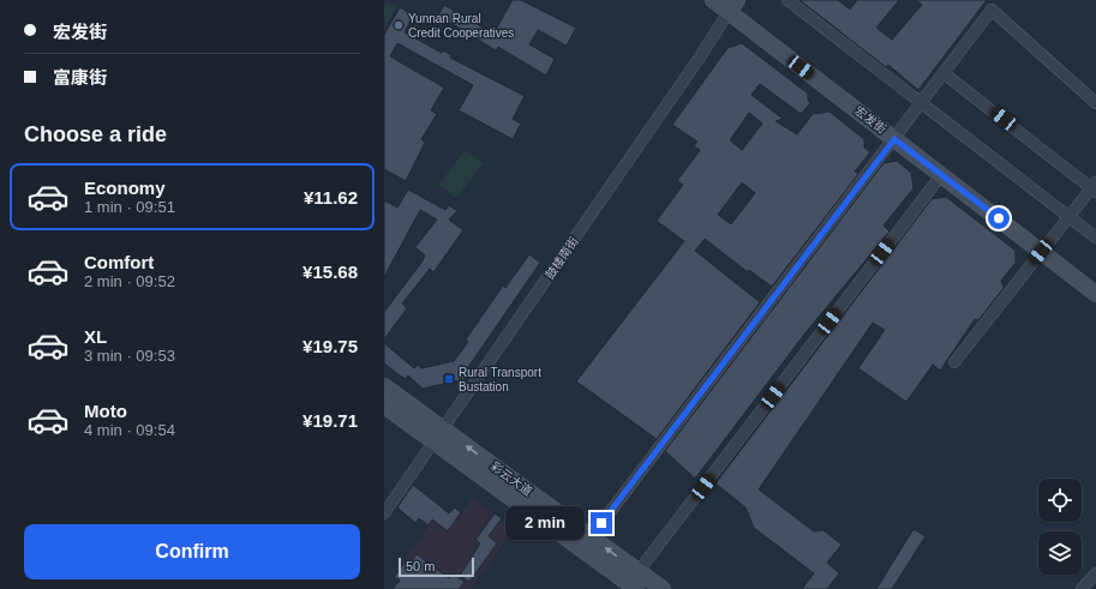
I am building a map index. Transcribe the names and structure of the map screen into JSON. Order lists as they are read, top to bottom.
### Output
{
  "streets": {
    "main road": ["宏发街", "彩云大道"],
    "street": ["鼓楼南街"]
  },
  "crossings": [
    ["宏发街", "鼓楼南街"],
    ["鼓楼南街", "彩云大道"]
  ],
  "places": {
    "other": ["Yunnan Rural Credit Cooperatives"],
    "transit": ["Rural Transport Bustation"]
  },
  "scale_bar": "50 m",
  "page": {
    "banner": ["宏发街", "富康街"],
    "heading": "Choose a ride",
    "list": [
      {
        "name": "Economy",
        "note": "1 min · 09:51",
        "value": "¥11.62"
      },
      {
        "name": "Comfort",
        "note": "2 min · 09:52",
        "value": "¥15.68"
      },
      {
        "name": "XL",
        "note": "3 min · 09:53",
        "value": "¥19.75"
      },
      {
        "name": "Moto",
        "note": "4 min · 09:54",
        "value": "¥19.71"
      }
    ],
    "bubble": "2 min",
    "buttons": "Confirm",
    "scale": "50 m"
  }
}
